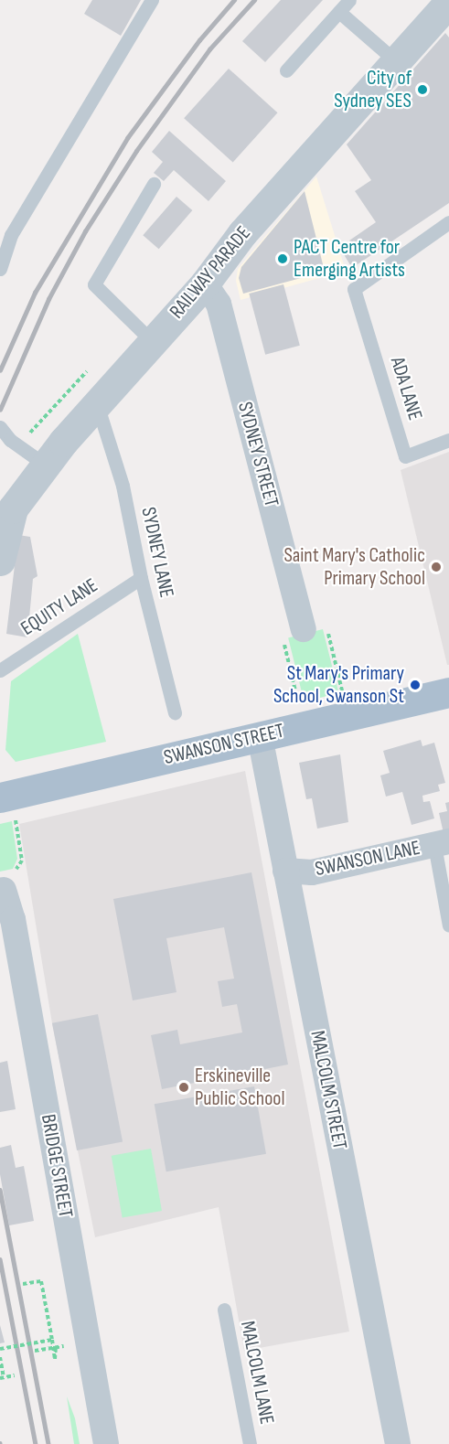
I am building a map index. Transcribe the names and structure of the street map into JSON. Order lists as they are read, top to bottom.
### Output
{
  "streets": {
    "main road": ["SWANSON STREET"],
    "street": [
      "RAILWAY PARADE",
      "SYDNEY STREET",
      "SWANSON LANE",
      "MALCOLM STREET",
      "BRIDGE STREET"
    ],
    "lane": [
      "ADA LANE",
      "SYDNEY LANE",
      "EQUITY LANE",
      "MALCOLM LANE"
    ]
  },
  "crossings": [
    ["RAILWAY PARADE", "SYDNEY STREET"],
    ["RAILWAY PARADE", "SYDNEY LANE"],
    ["SYDNEY LANE", "EQUITY LANE"],
    ["SWANSON STREET", "MALCOLM STREET"],
    ["SWANSON LANE", "MALCOLM STREET"]
  ],
  "places": [
    "City of Sydney SES",
    "PACT Centre for Emerging Artists",
    "Saint Mary's Catholic Primary School",
    "St Mary's Primary School, Swanson St",
    "Erskineville Public School"
  ]
}
